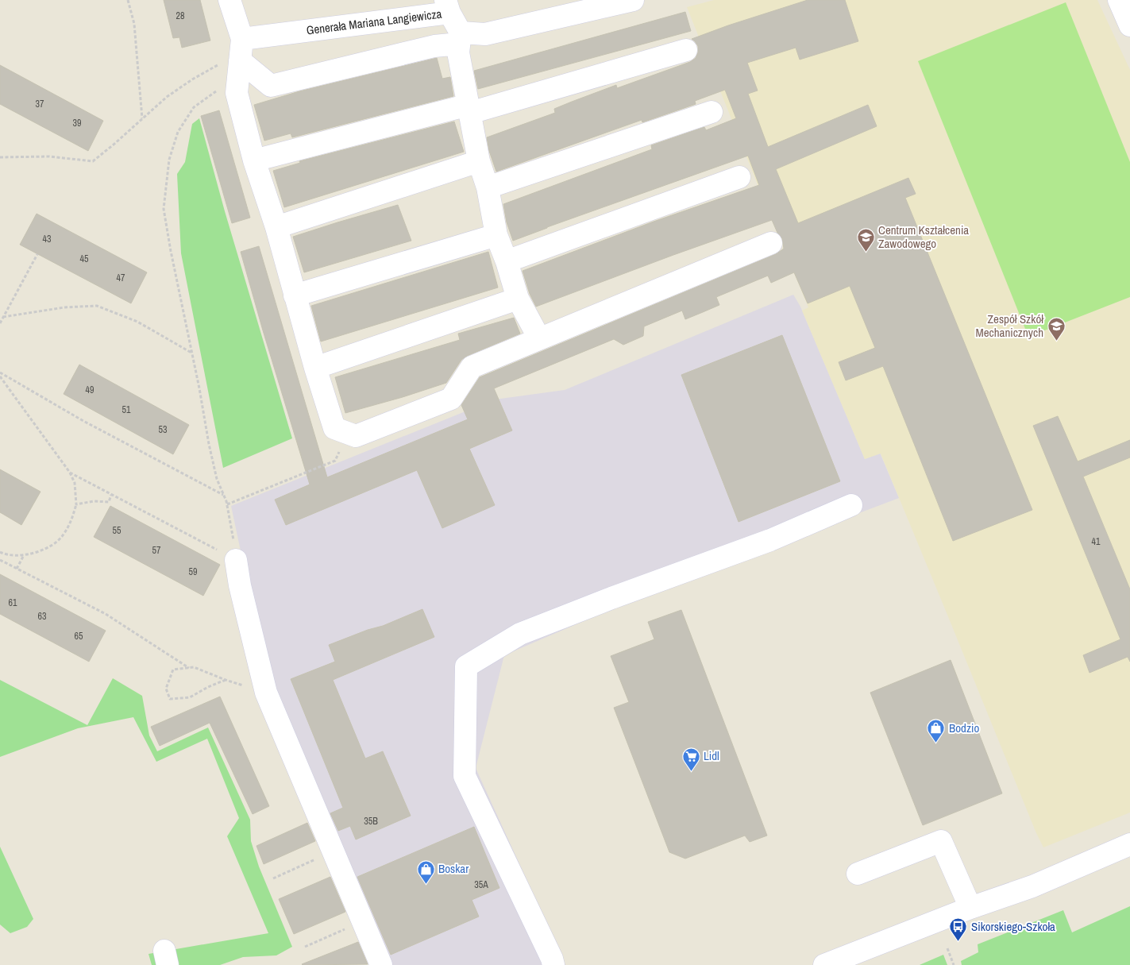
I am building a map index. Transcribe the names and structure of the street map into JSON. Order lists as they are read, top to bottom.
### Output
{
  "streets": {
    "street": ["Generała Mariana Langiewicza"]
  },
  "places": {
    "school or university": ["Centrum Kształcenia Zawodowego", "Zespół Szkół Mechanicznych"],
    "shop": ["Bodzio", "Boskar"],
    "supermarket": ["Lidl"],
    "bus stop": ["Sikorskiego-Szkoła"]
  },
  "house_numbers": [
    "28",
    "37",
    "39",
    "43",
    "45",
    "47",
    "49",
    "51",
    "53",
    "55",
    "41",
    "57",
    "59",
    "61",
    "63",
    "65",
    "35B",
    "35A"
  ]
}
